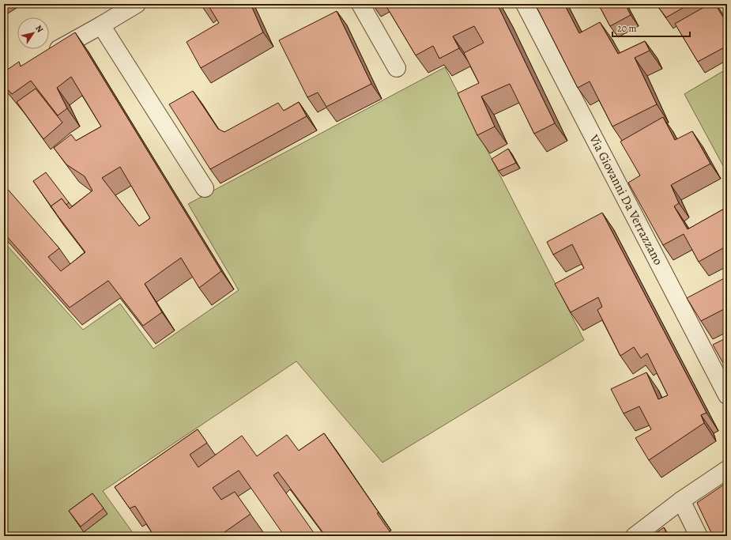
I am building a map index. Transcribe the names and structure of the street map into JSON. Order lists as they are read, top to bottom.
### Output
{
  "streets": {
    "street": ["Via Giovanni Da Verrazzano"]
  },
  "scale_bar": "20 m",
  "north": "top right"
}
